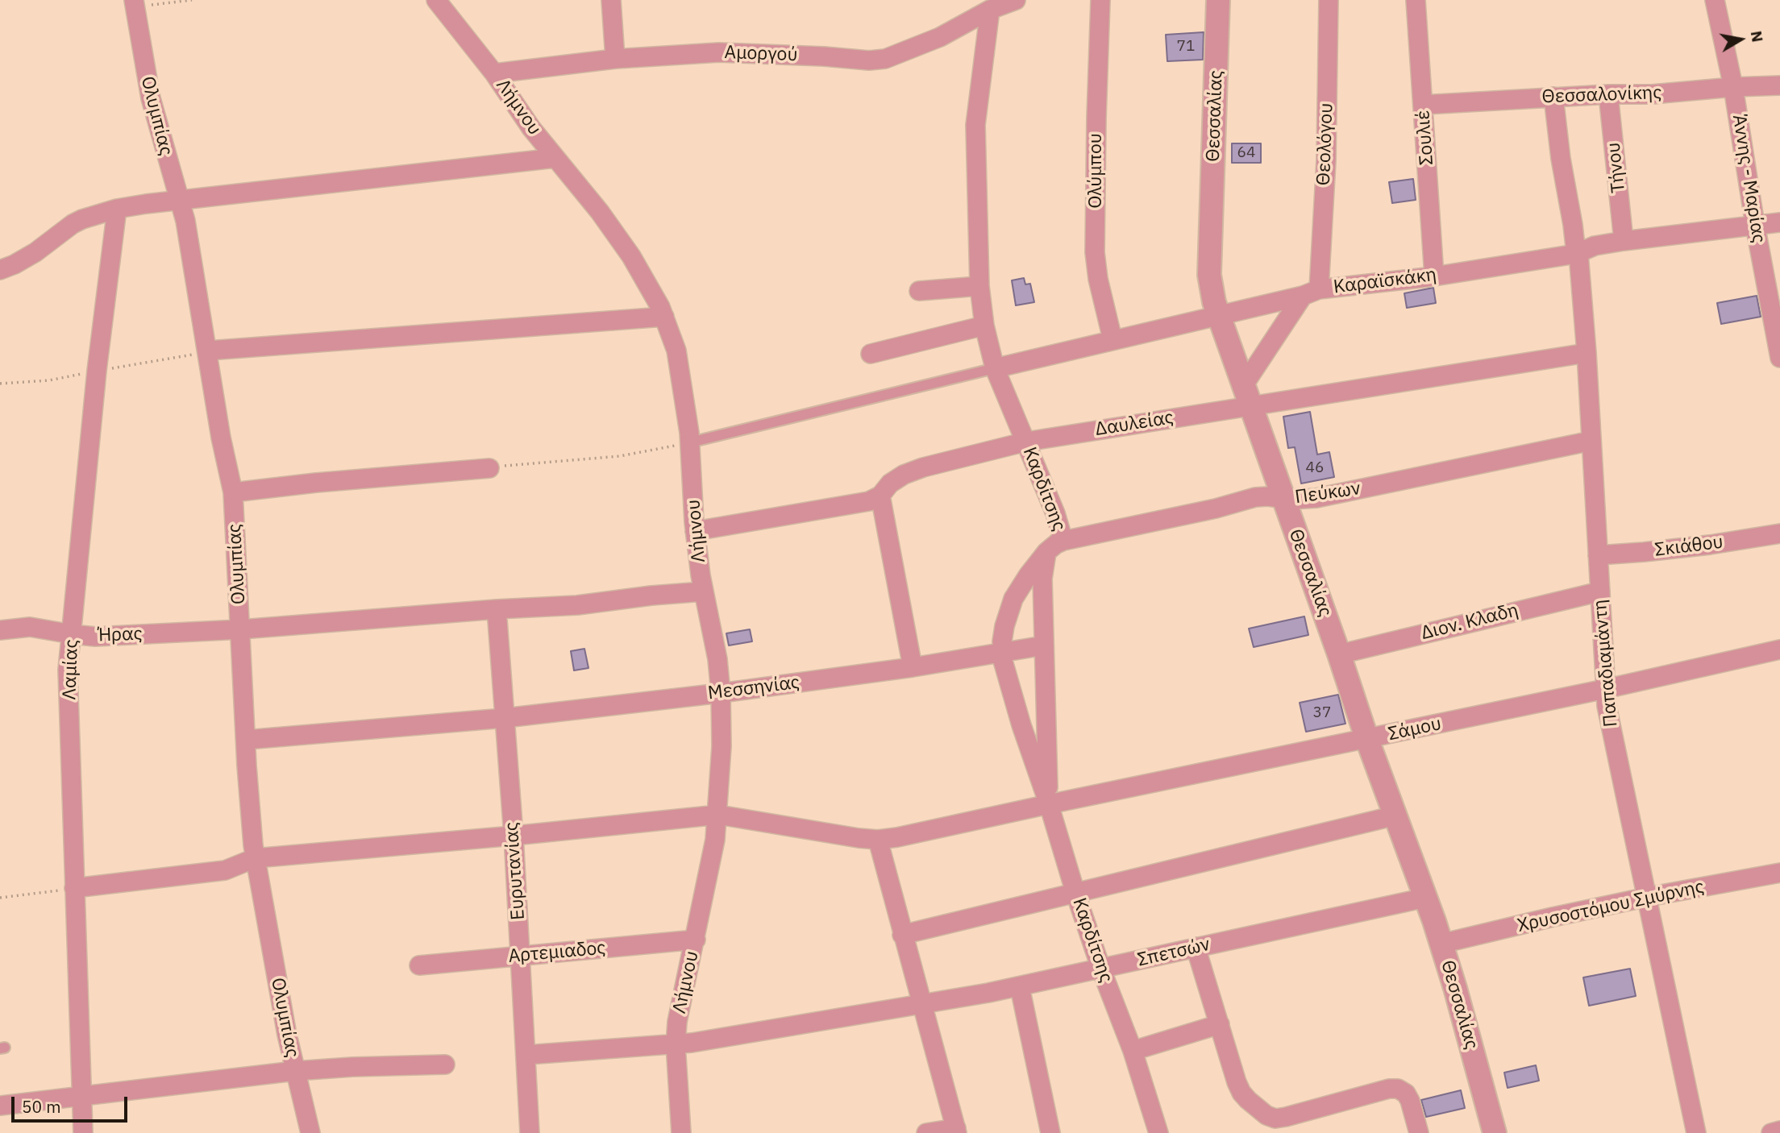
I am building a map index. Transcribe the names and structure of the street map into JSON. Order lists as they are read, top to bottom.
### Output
{
  "streets": {
    "street": [
      "Αμοργού",
      "Θεσσαλονίκης",
      "Λήμνου",
      "Ολυμπίας",
      "Θεσσαλίας",
      "Σουλιέ",
      "Θεολόγου",
      "Τήνου",
      "Ολύμπου",
      "Άννης - Μαρίας",
      "Καραϊσκάκη",
      "Δαυλείας",
      "Καρδίτσης",
      "Πεύκων",
      "Σκιάθου",
      "Διον. Κλαδη",
      "Ήρας",
      "Παπαδιαμάντη",
      "Λαμίας",
      "Μεσσηνίας",
      "Σάμου",
      "Ευρυτανίας",
      "Χρυσοστόμου Σμύρνης",
      "Αρτεμιαδος",
      "Σπετσών"
    ]
  },
  "crossings": [
    ["Αμοργού", "Λήμνου"],
    ["Αμοργού", "Καρδίτσης"],
    ["Θεσσαλονίκης", "Σουλιέ"],
    ["Θεσσαλονίκης", "Τήνου"],
    ["Θεσσαλονίκης", "Άννης - Μαρίας"],
    ["Θεσσαλονίκης", "Παπαδιαμάντη"],
    ["Λήμνου", "Δαυλείας"],
    ["Λήμνου", "Ήρας"],
    ["Λήμνου", "Μεσσηνίας"],
    ["Λήμνου", "Σάμου"],
    ["Λήμνου", "Αρτεμιαδος"],
    ["Λήμνου", "Σπετσών"],
    ["Ολυμπίας", "Ήρας"],
    ["Ολυμπίας", "Μεσσηνίας"],
    ["Ολυμπίας", "Σάμου"],
    ["Θεσσαλίας", "Καραϊσκάκη"],
    ["Θεσσαλίας", "Δαυλείας"],
    ["Θεσσαλίας", "Πεύκων"],
    ["Θεσσαλίας", "Διον. Κλαδη"],
    ["Θεσσαλίας", "Σάμου"],
    ["Θεσσαλίας", "Χρυσοστόμου Σμύρνης"],
    ["Θεσσαλίας", "Σπετσών"],
    ["Σουλιέ", "Καραϊσκάκη"],
    ["Θεολόγου", "Καραϊσκάκη"],
    ["Τήνου", "Καραϊσκάκη"],
    ["Ολύμπου", "Καραϊσκάκη"],
    ["Άννης - Μαρίας", "Καραϊσκάκη"],
    ["Καραϊσκάκη", "Καρδίτσης"],
    ["Καραϊσκάκη", "Παπαδιαμάντη"],
    ["Δαυλείας", "Καρδίτσης"],
    ["Δαυλείας", "Παπαδιαμάντη"],
    ["Καρδίτσης", "Πεύκων"],
    ["Καρδίτσης", "Μεσσηνίας"],
    ["Καρδίτσης", "Σάμου"],
    ["Καρδίτσης", "Σπετσών"],
    ["Πεύκων", "Παπαδιαμάντη"],
    ["Σκιάθου", "Παπαδιαμάντη"],
    ["Διον. Κλαδη", "Παπαδιαμάντη"],
    ["Ήρας", "Λαμίας"],
    ["Ήρας", "Ευρυτανίας"],
    ["Παπαδιαμάντη", "Σάμου"],
    ["Παπαδιαμάντη", "Χρυσοστόμου Σμύρνης"],
    ["Λαμίας", "Σάμου"],
    ["Μεσσηνίας", "Ευρυτανίας"],
    ["Σάμου", "Ευρυτανίας"],
    ["Ευρυτανίας", "Αρτεμιαδος"],
    ["Ευρυτανίας", "Σπετσών"]
  ],
  "house_numbers": [
    "71",
    "64",
    "46",
    "37"
  ],
  "scale_bar": "50 m",
  "north": "right"
}
